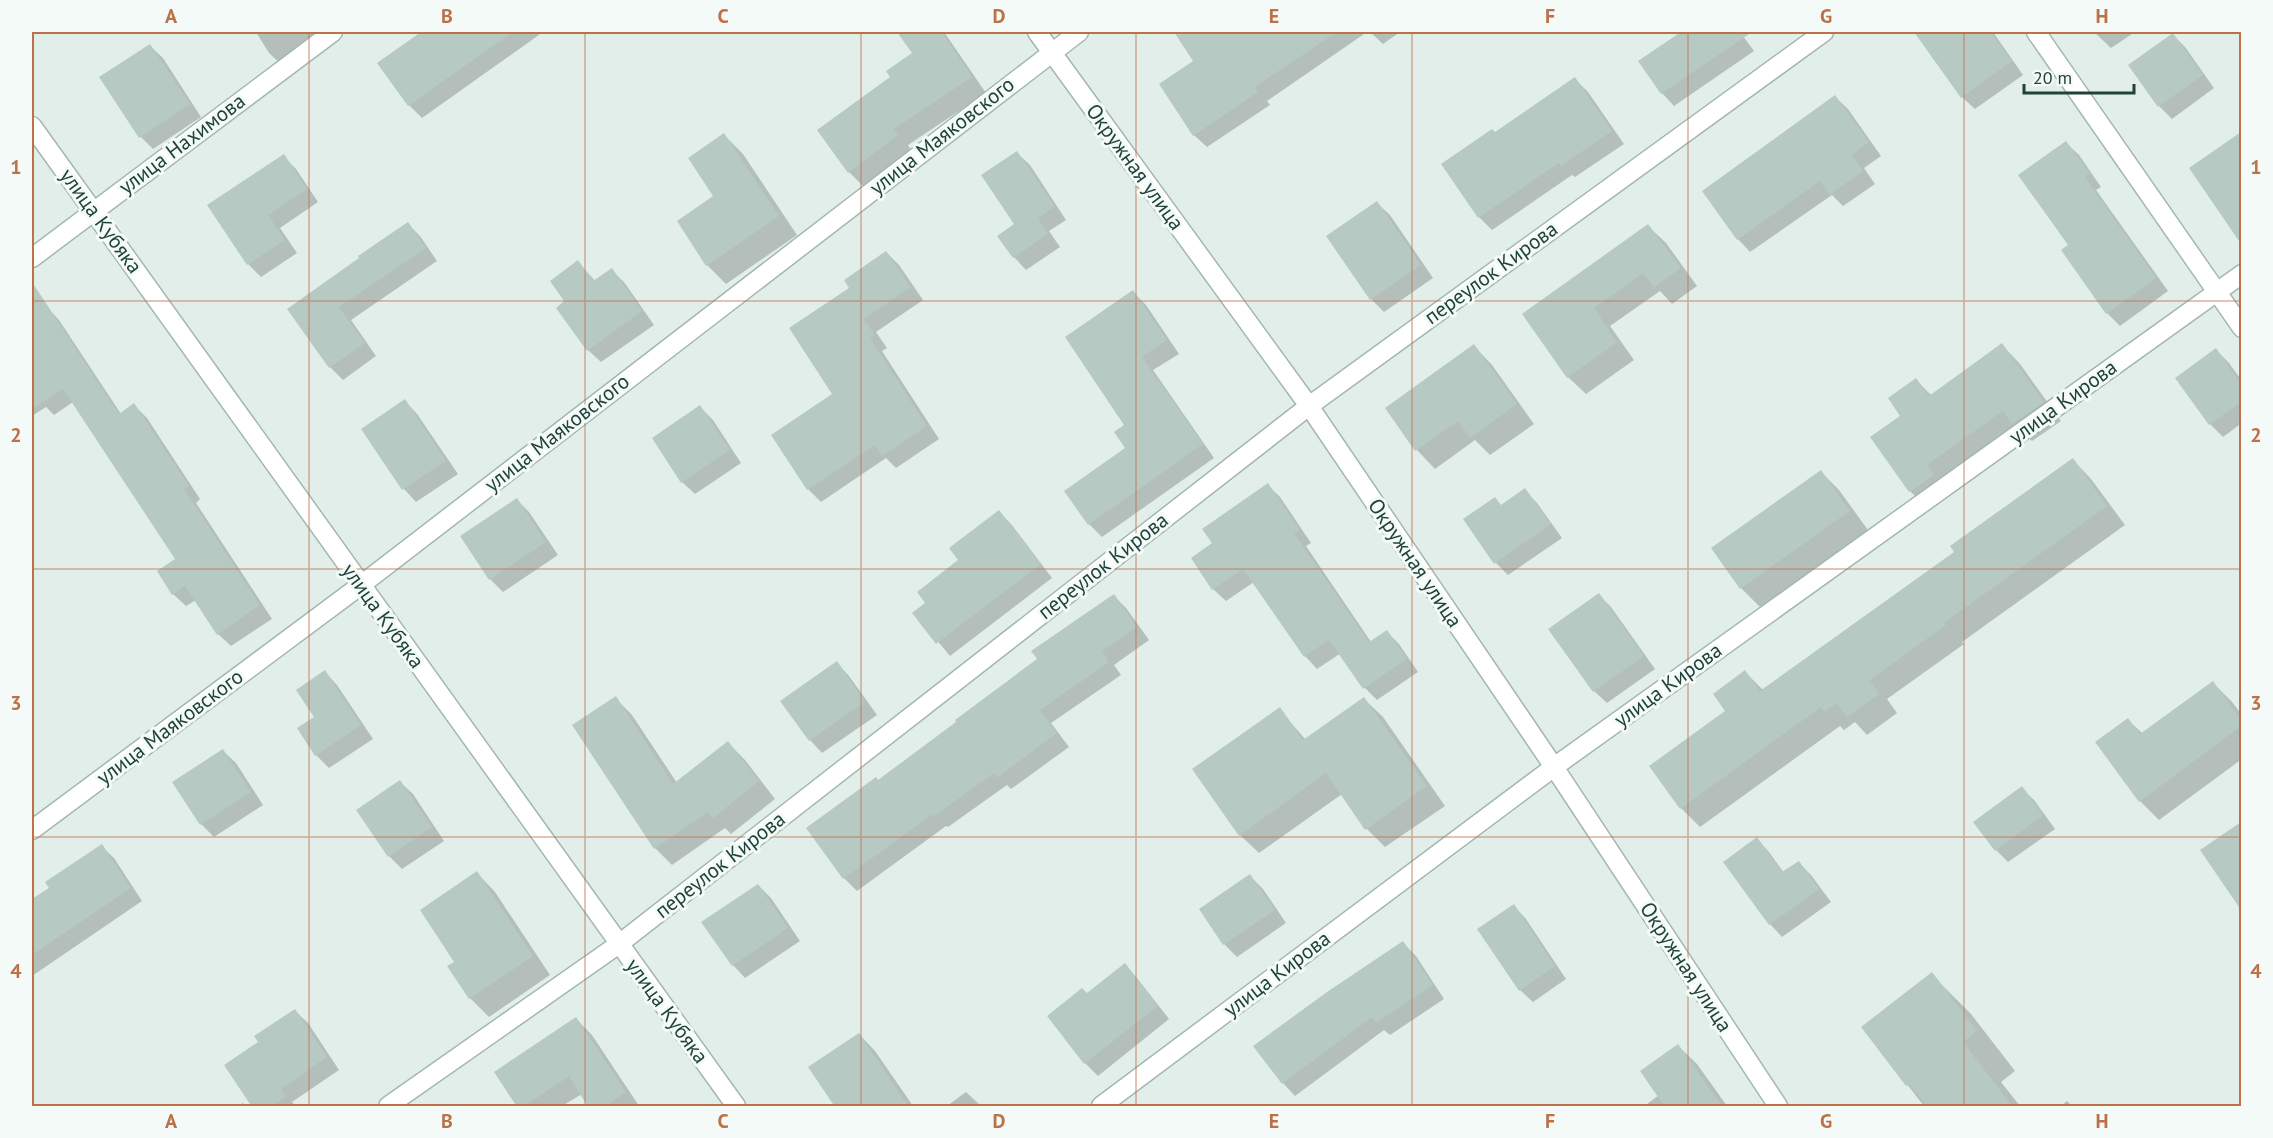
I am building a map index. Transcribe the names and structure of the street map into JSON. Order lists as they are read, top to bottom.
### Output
{
  "streets": {
    "street": [
      "улица Маяковского",
      "улица Нахимова",
      "Окружная улица",
      "улица Кубяка",
      "переулок Кирова",
      "улица Кирова"
    ]
  },
  "crossings": [
    ["улица Маяковского", "Окружная улица"],
    ["улица Маяковского", "улица Кубяка"],
    ["улица Нахимова", "улица Кубяка"],
    ["Окружная улица", "переулок Кирова"],
    ["Окружная улица", "улица Кирова"],
    ["улица Кубяка", "переулок Кирова"]
  ],
  "scale_bar": "20 m",
  "grid": {
    "columns": [
      "A",
      "B",
      "C",
      "D",
      "E",
      "F",
      "G",
      "H"
    ],
    "rows": [
      "1",
      "2",
      "3",
      "4"
    ]
  }
}
